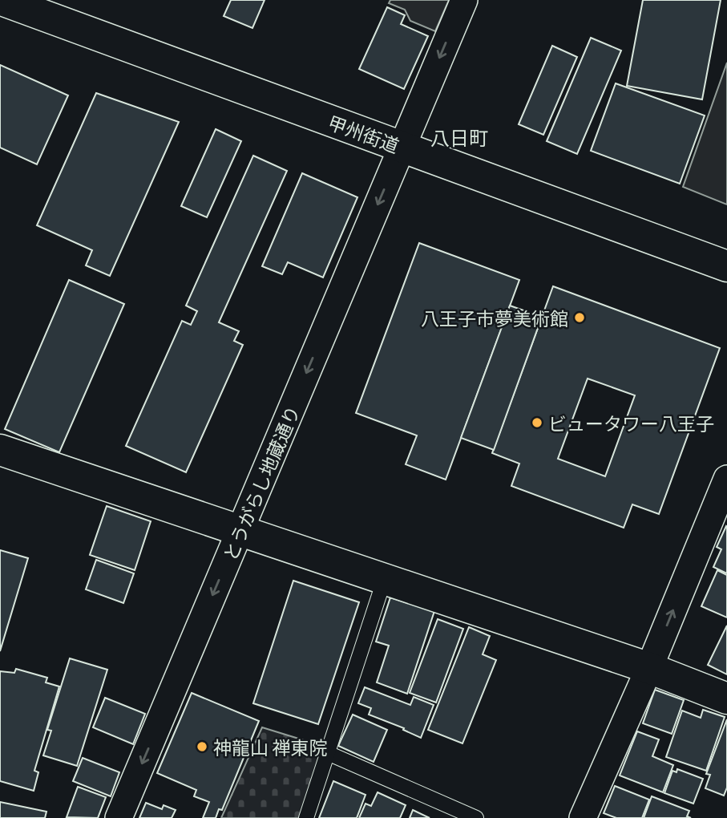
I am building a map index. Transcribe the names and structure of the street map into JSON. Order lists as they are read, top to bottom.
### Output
{
  "streets": {
    "main road": ["甲州街道"],
    "street": ["とうがらし地蔵通り"]
  },
  "crossings": [
    ["甲州街道", "とうがらし地蔵通り"]
  ],
  "one_way": ["とうがらし地蔵通り"],
  "districts": ["八日町"],
  "places": ["八王子市夢美術館", "ビュータワー八王子", "神龍山 禅東院"]
}
